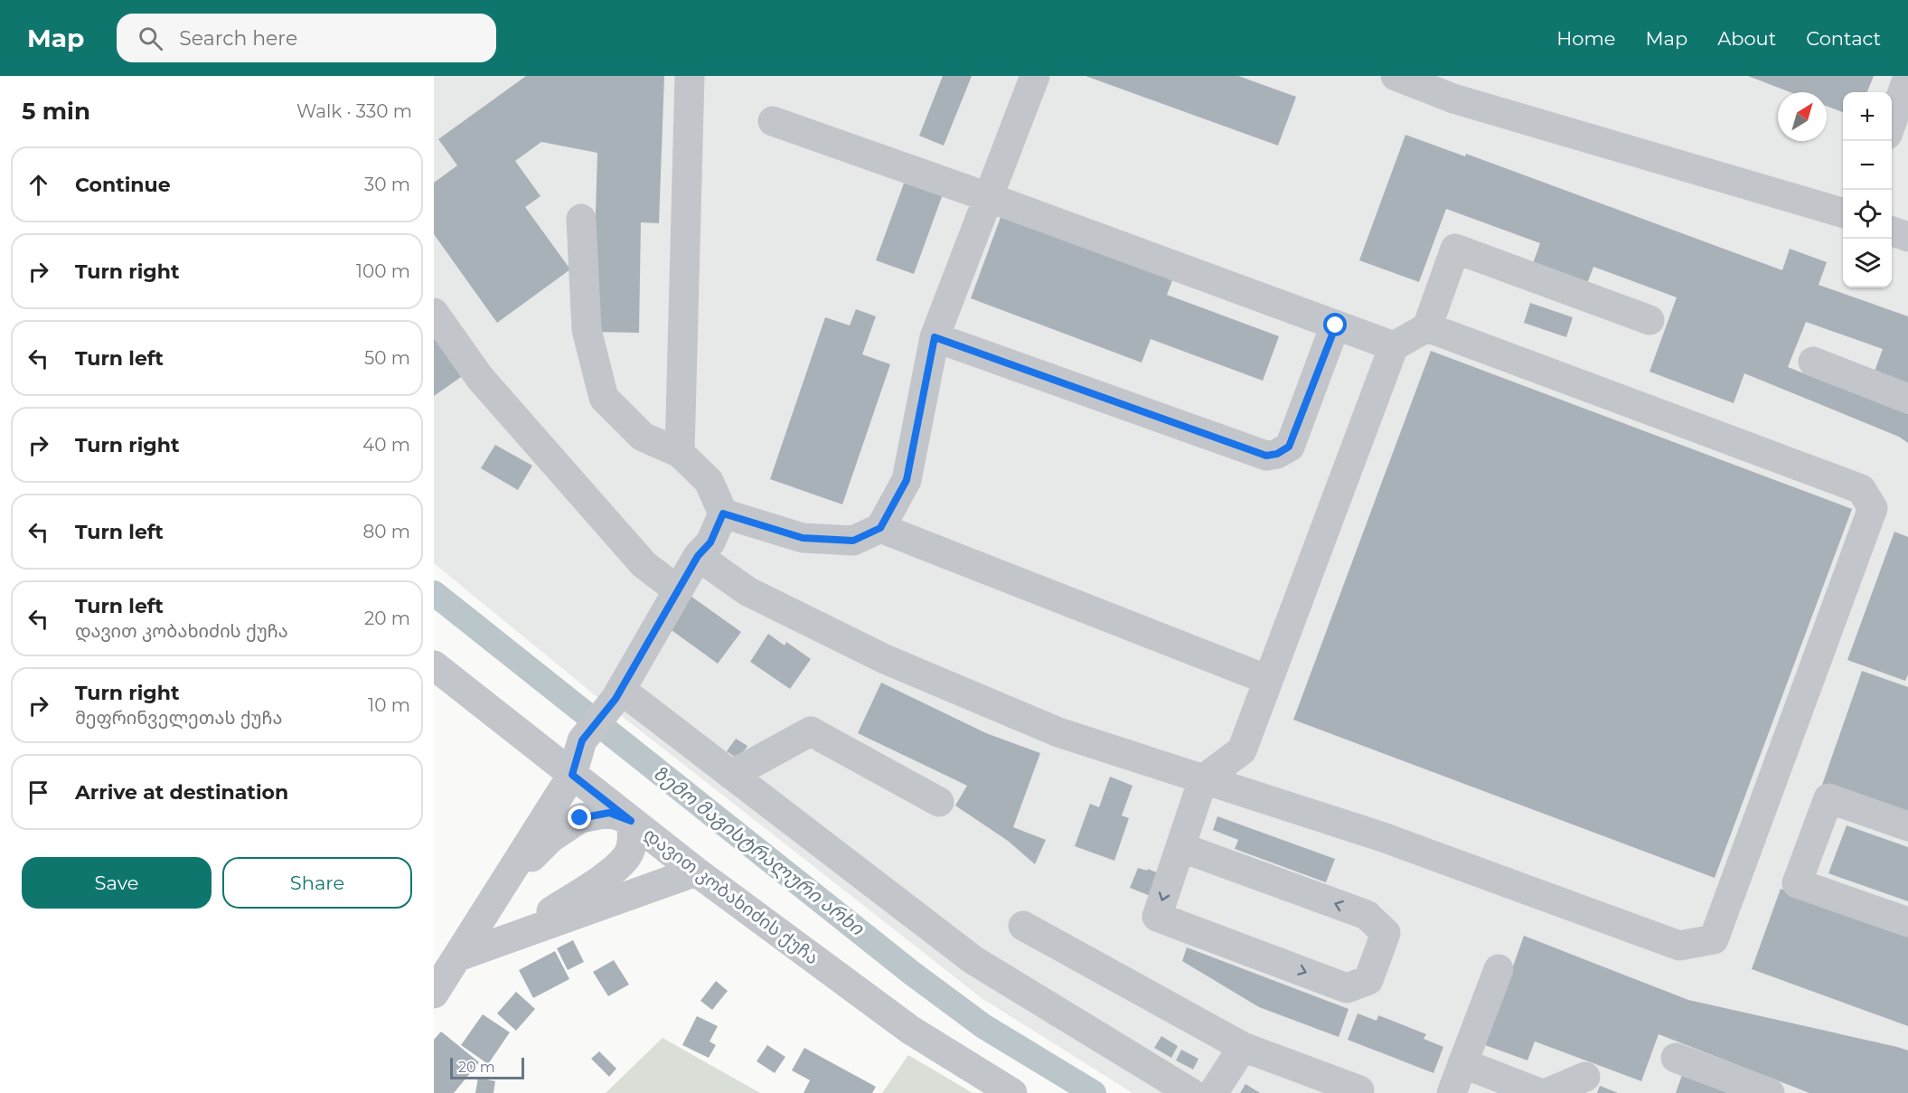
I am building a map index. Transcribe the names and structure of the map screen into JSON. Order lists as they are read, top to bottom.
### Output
{
  "streets": {
    "street": ["დავით კობახიძის ქუჩა"]
  },
  "water": ["ზემო მაგისტრალური არხი"],
  "scale_bar": "20 m",
  "north": "top right",
  "page": {
    "header": "Map",
    "search": "Search here",
    "nav": [
      "Home",
      "Map",
      "About",
      "Contact"
    ],
    "heading": ["5 min", "Walk · 330 m"],
    "map_buttons": ["+", "−"],
    "list": [
      ["Continue", "30 m"],
      ["Turn right", "100 m"],
      ["Turn left", "50 m"],
      ["Turn right", "40 m"],
      ["Turn left", "80 m"],
      ["Turn left", "დავით კობახიძის ქუჩა", "20 m"],
      ["Turn right", "მეფრინველეთას ქუჩა", "10 m"],
      "Arrive at destination"
    ],
    "buttons": ["Save", "Share"],
    "scale": "20 m"
  }
}
